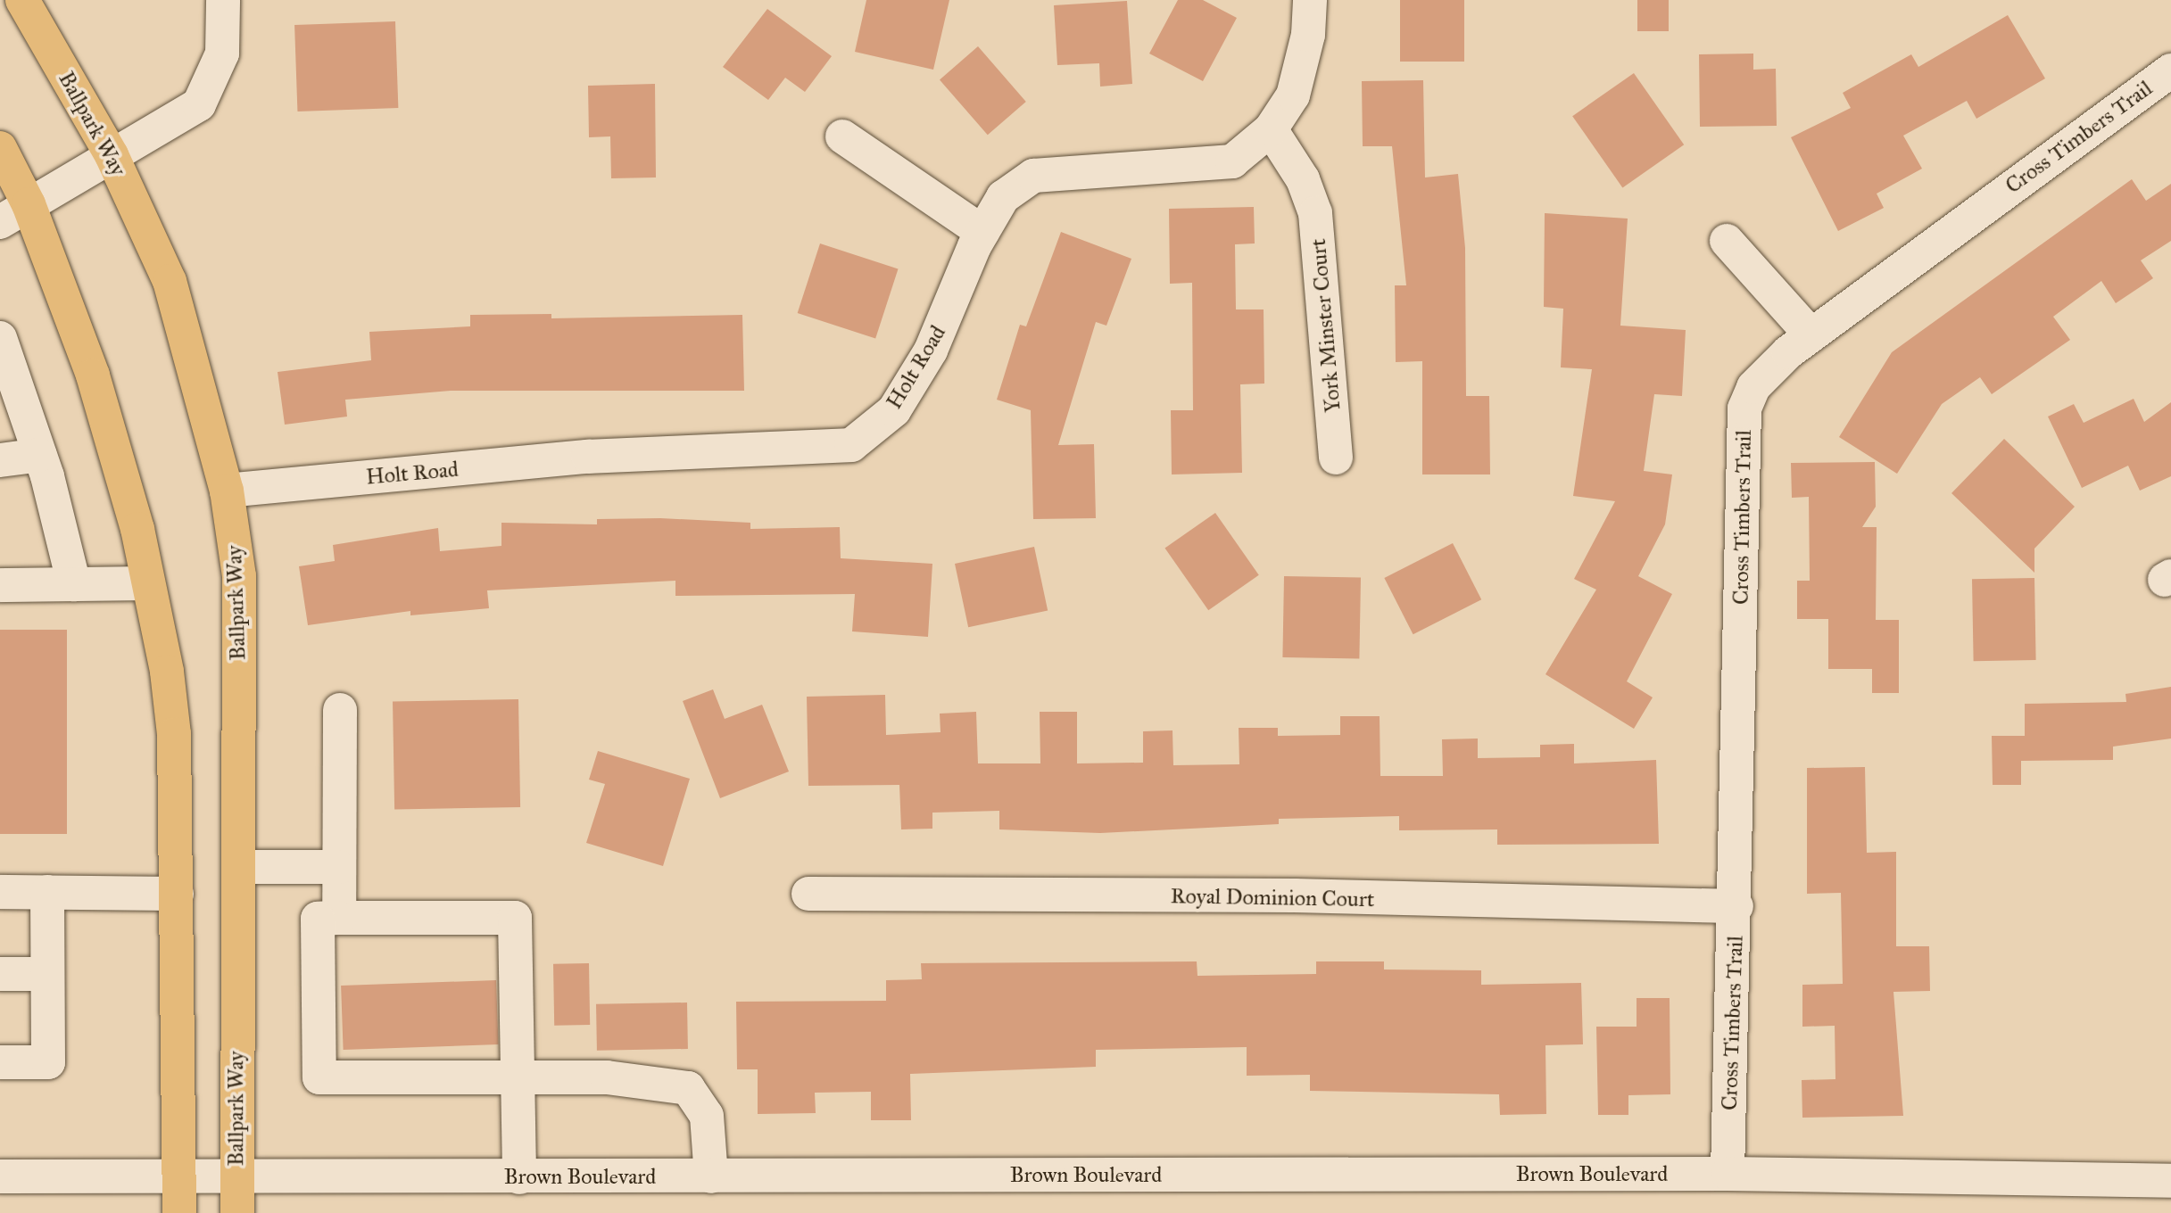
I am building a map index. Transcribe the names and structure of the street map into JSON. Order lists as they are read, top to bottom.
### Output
{
  "streets": {
    "main road": ["Ballpark Way"],
    "street": [
      "Cross Timbers Trail",
      "York Minster Court",
      "Holt Road",
      "Royal Dominion Court",
      "Brown Boulevard"
    ]
  },
  "crossings": [
    ["Ballpark Way", "Holt Road"],
    ["Ballpark Way", "Brown Boulevard"],
    ["Cross Timbers Trail", "Royal Dominion Court"],
    ["Cross Timbers Trail", "Brown Boulevard"],
    ["York Minster Court", "Holt Road"]
  ]
}
